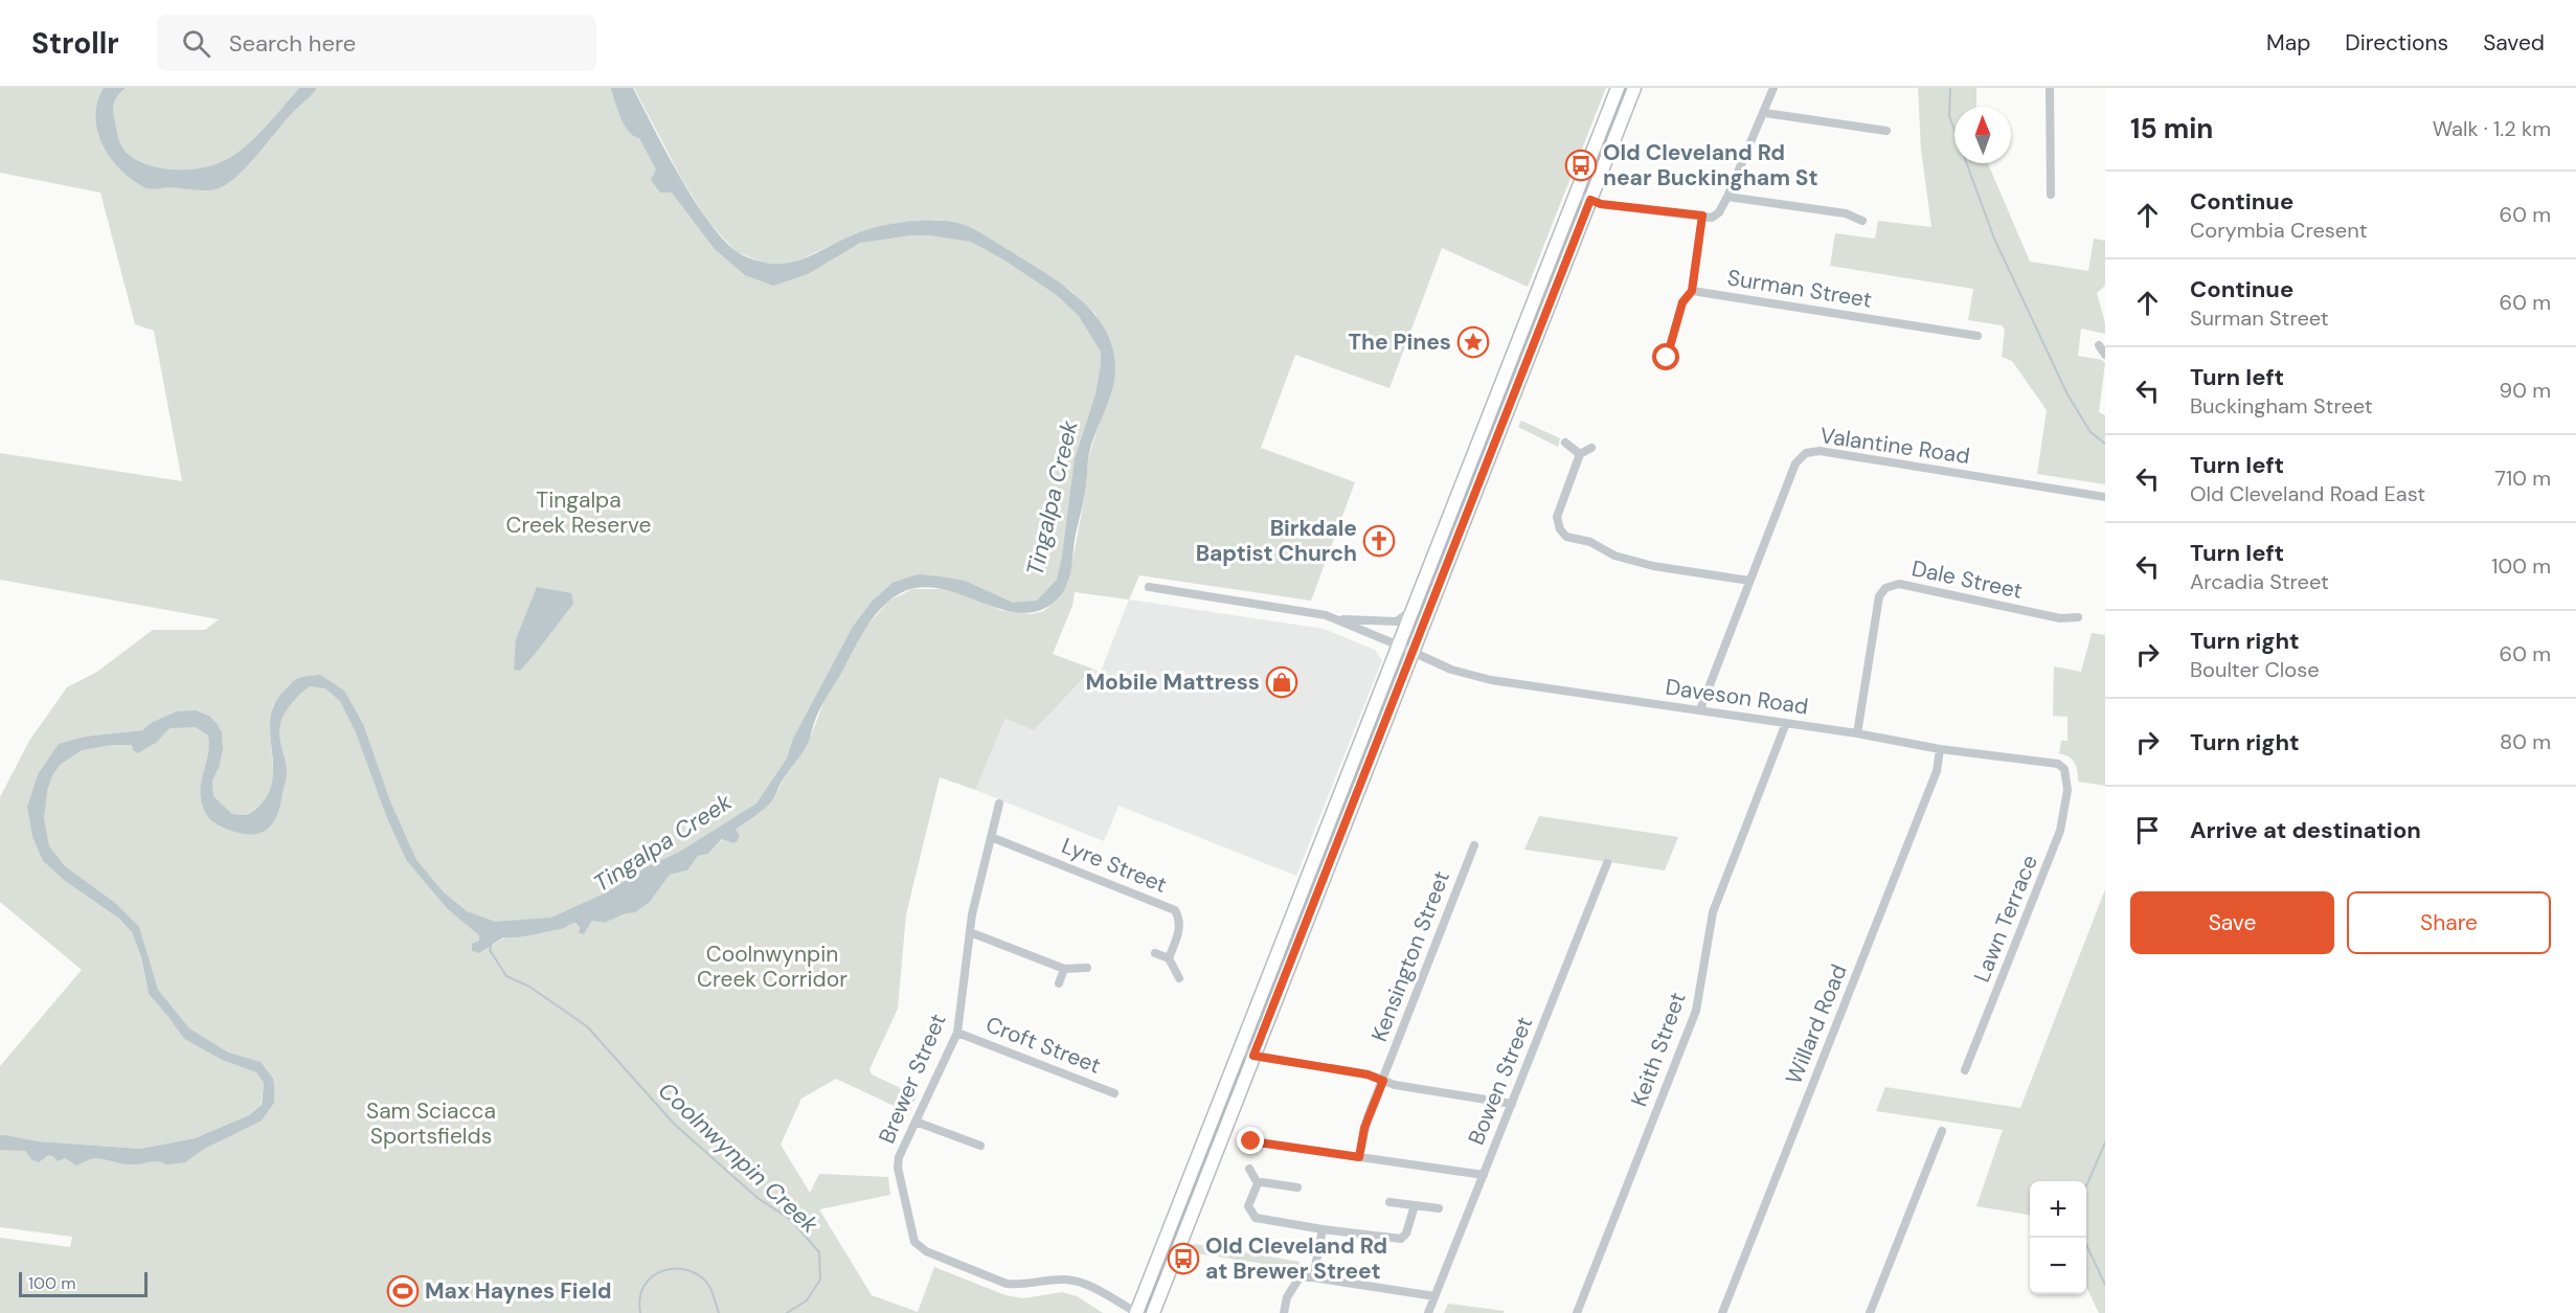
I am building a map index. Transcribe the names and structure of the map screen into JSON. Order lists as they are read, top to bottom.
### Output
{
  "streets": {
    "street": [
      "Surman Street",
      "Valantine Road",
      "Dale Street",
      "Daveson Road",
      "Lyre Street",
      "Lawn Terrace",
      "Kensington Street",
      "Willard Road",
      "Croft Street",
      "Keith Street",
      "Brewer Street",
      "Bowen Street"
    ]
  },
  "crossings": [
    ["Valantine Road", "Daveson Road"],
    ["Dale Street", "Daveson Road"],
    ["Daveson Road", "Lawn Terrace"],
    ["Daveson Road", "Willard Road"],
    ["Daveson Road", "Keith Street"],
    ["Lyre Street", "Brewer Street"],
    ["Croft Street", "Brewer Street"]
  ],
  "water": ["Tingalpa Creek", "Coolnwynpin Creek"],
  "parks": ["Tingalpa Creek Reserve", "Coolnwynpin Creek Corridor", "Sam Sciacca Sportsfields"],
  "places": {
    "bus stop": ["Old Cleveland Rd near Buckingham St", "Old Cleveland Rd at Brewer Street"],
    "place": ["The Pines"],
    "church": ["Birkdale Baptist Church"],
    "shop": ["Mobile Mattress"],
    "sports": ["Max Haynes Field"]
  },
  "scale_bar": "100 m",
  "north": "top",
  "page": {
    "header": "Strollr",
    "search": "Search here",
    "nav": ["Map", "Directions", "Saved"],
    "heading": ["15 min", "Walk · 1.2 km"],
    "list": [
      ["Continue", "Corymbia Cresent", "60 m"],
      ["Continue", "Surman Street", "60 m"],
      ["Turn left", "Buckingham Street", "90 m"],
      ["Turn left", "Old Cleveland Road East", "710 m"],
      ["Turn left", "Arcadia Street", "100 m"],
      ["Turn right", "Boulter Close", "60 m"],
      ["Turn right", "80 m"],
      "Arrive at destination"
    ],
    "buttons": ["Save", "Share"],
    "map_buttons": ["+", "−"],
    "scale": "100 m"
  }
}
